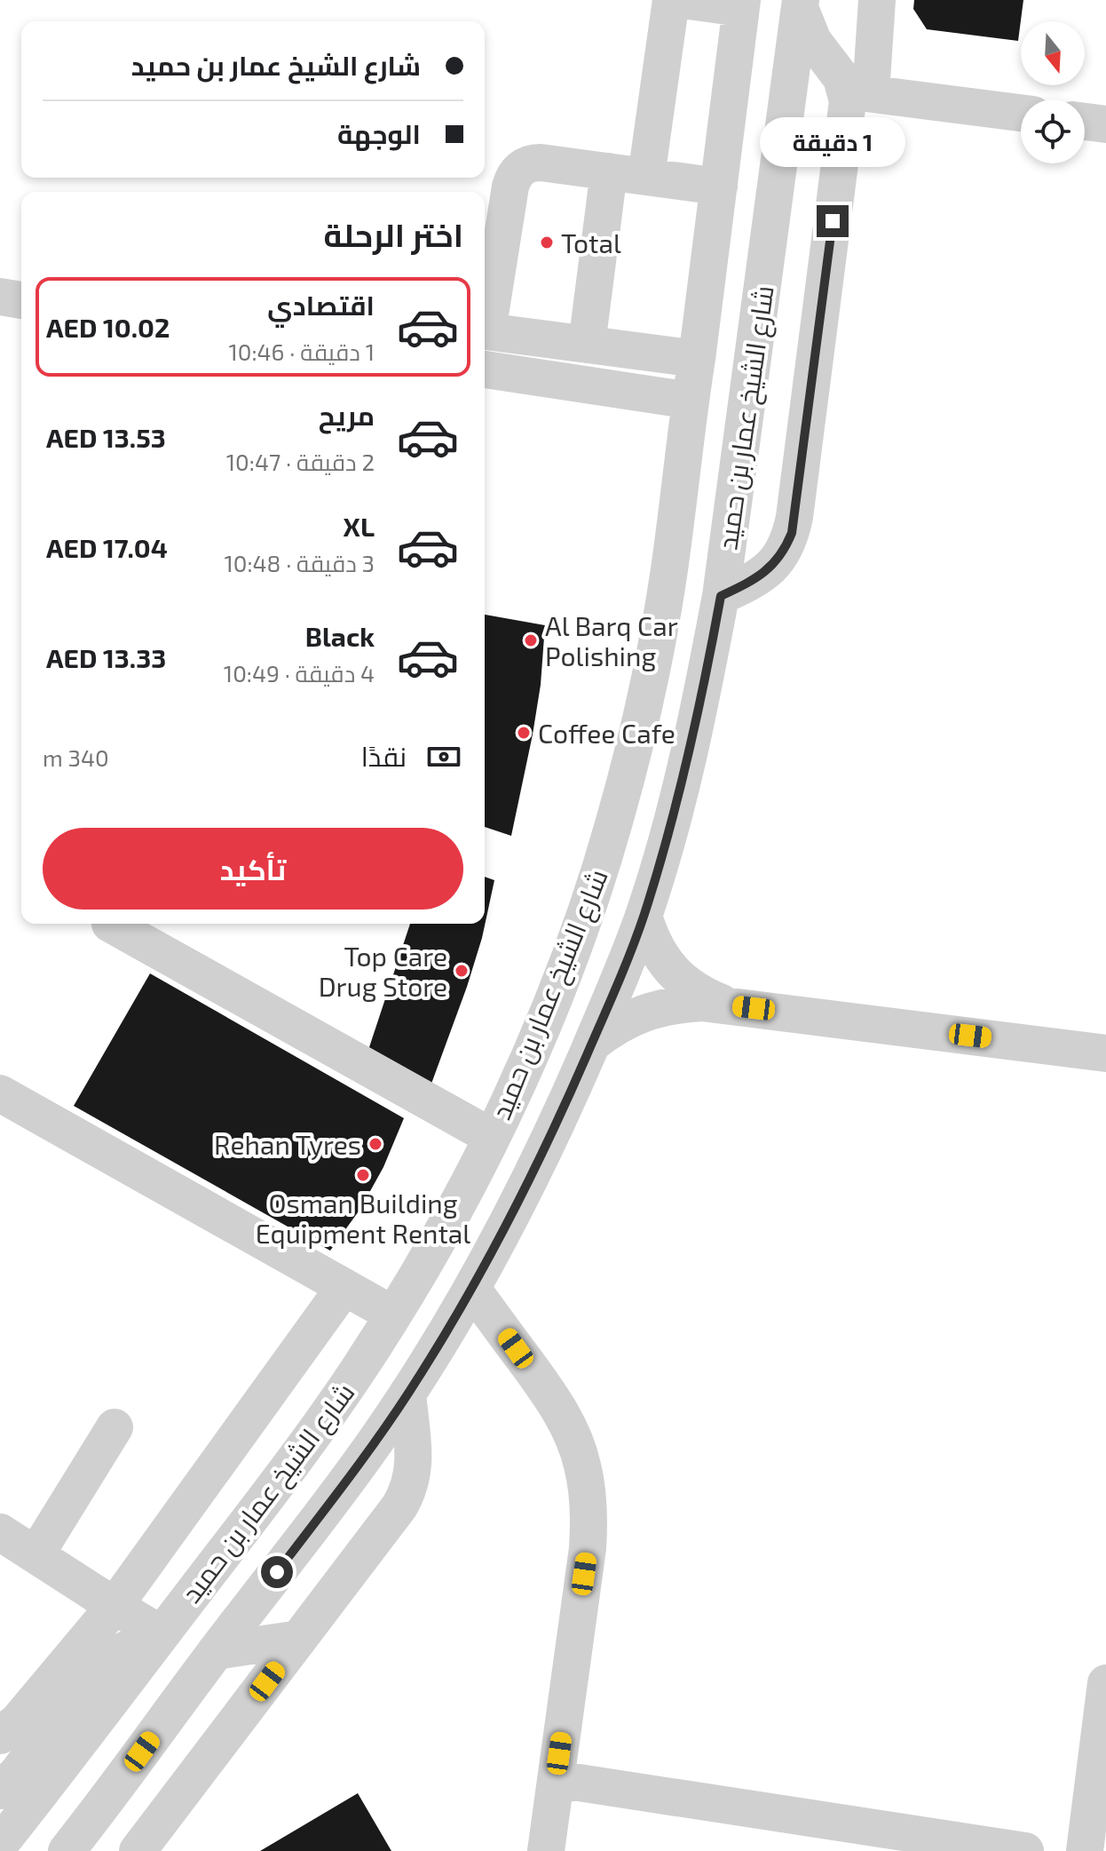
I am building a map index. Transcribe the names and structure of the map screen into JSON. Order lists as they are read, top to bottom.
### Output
{
  "streets": {
    "street": ["شارع الشيخ عمار بن حميد"]
  },
  "places": [
    "Total",
    "Al Barq Car Polishing",
    "Coffee Cafe",
    "Top Care Drug Store",
    "Rehan Tyres",
    "Osman Building Equipment Rental"
  ],
  "north": "bottom",
  "page": {
    "banner": ["شارع الشيخ عمار بن حميد", "الوجهة"],
    "bubble": "1 دقيقة",
    "heading": "اختر الرحلة",
    "list": [
      {
        "name": "اقتصادي",
        "note": "1 دقيقة · 10:46",
        "value": "AED 10.02"
      },
      {
        "name": "مريح",
        "note": "2 دقيقة · 10:47",
        "value": "AED 13.53"
      },
      {
        "name": "XL",
        "note": "3 دقيقة · 10:48",
        "value": "AED 17.04"
      },
      {
        "name": "Black",
        "note": "4 دقيقة · 10:49",
        "value": "AED 13.33"
      }
    ],
    "pay": ["نقدًا", "340 m"],
    "buttons": "تأكيد"
  }
}
